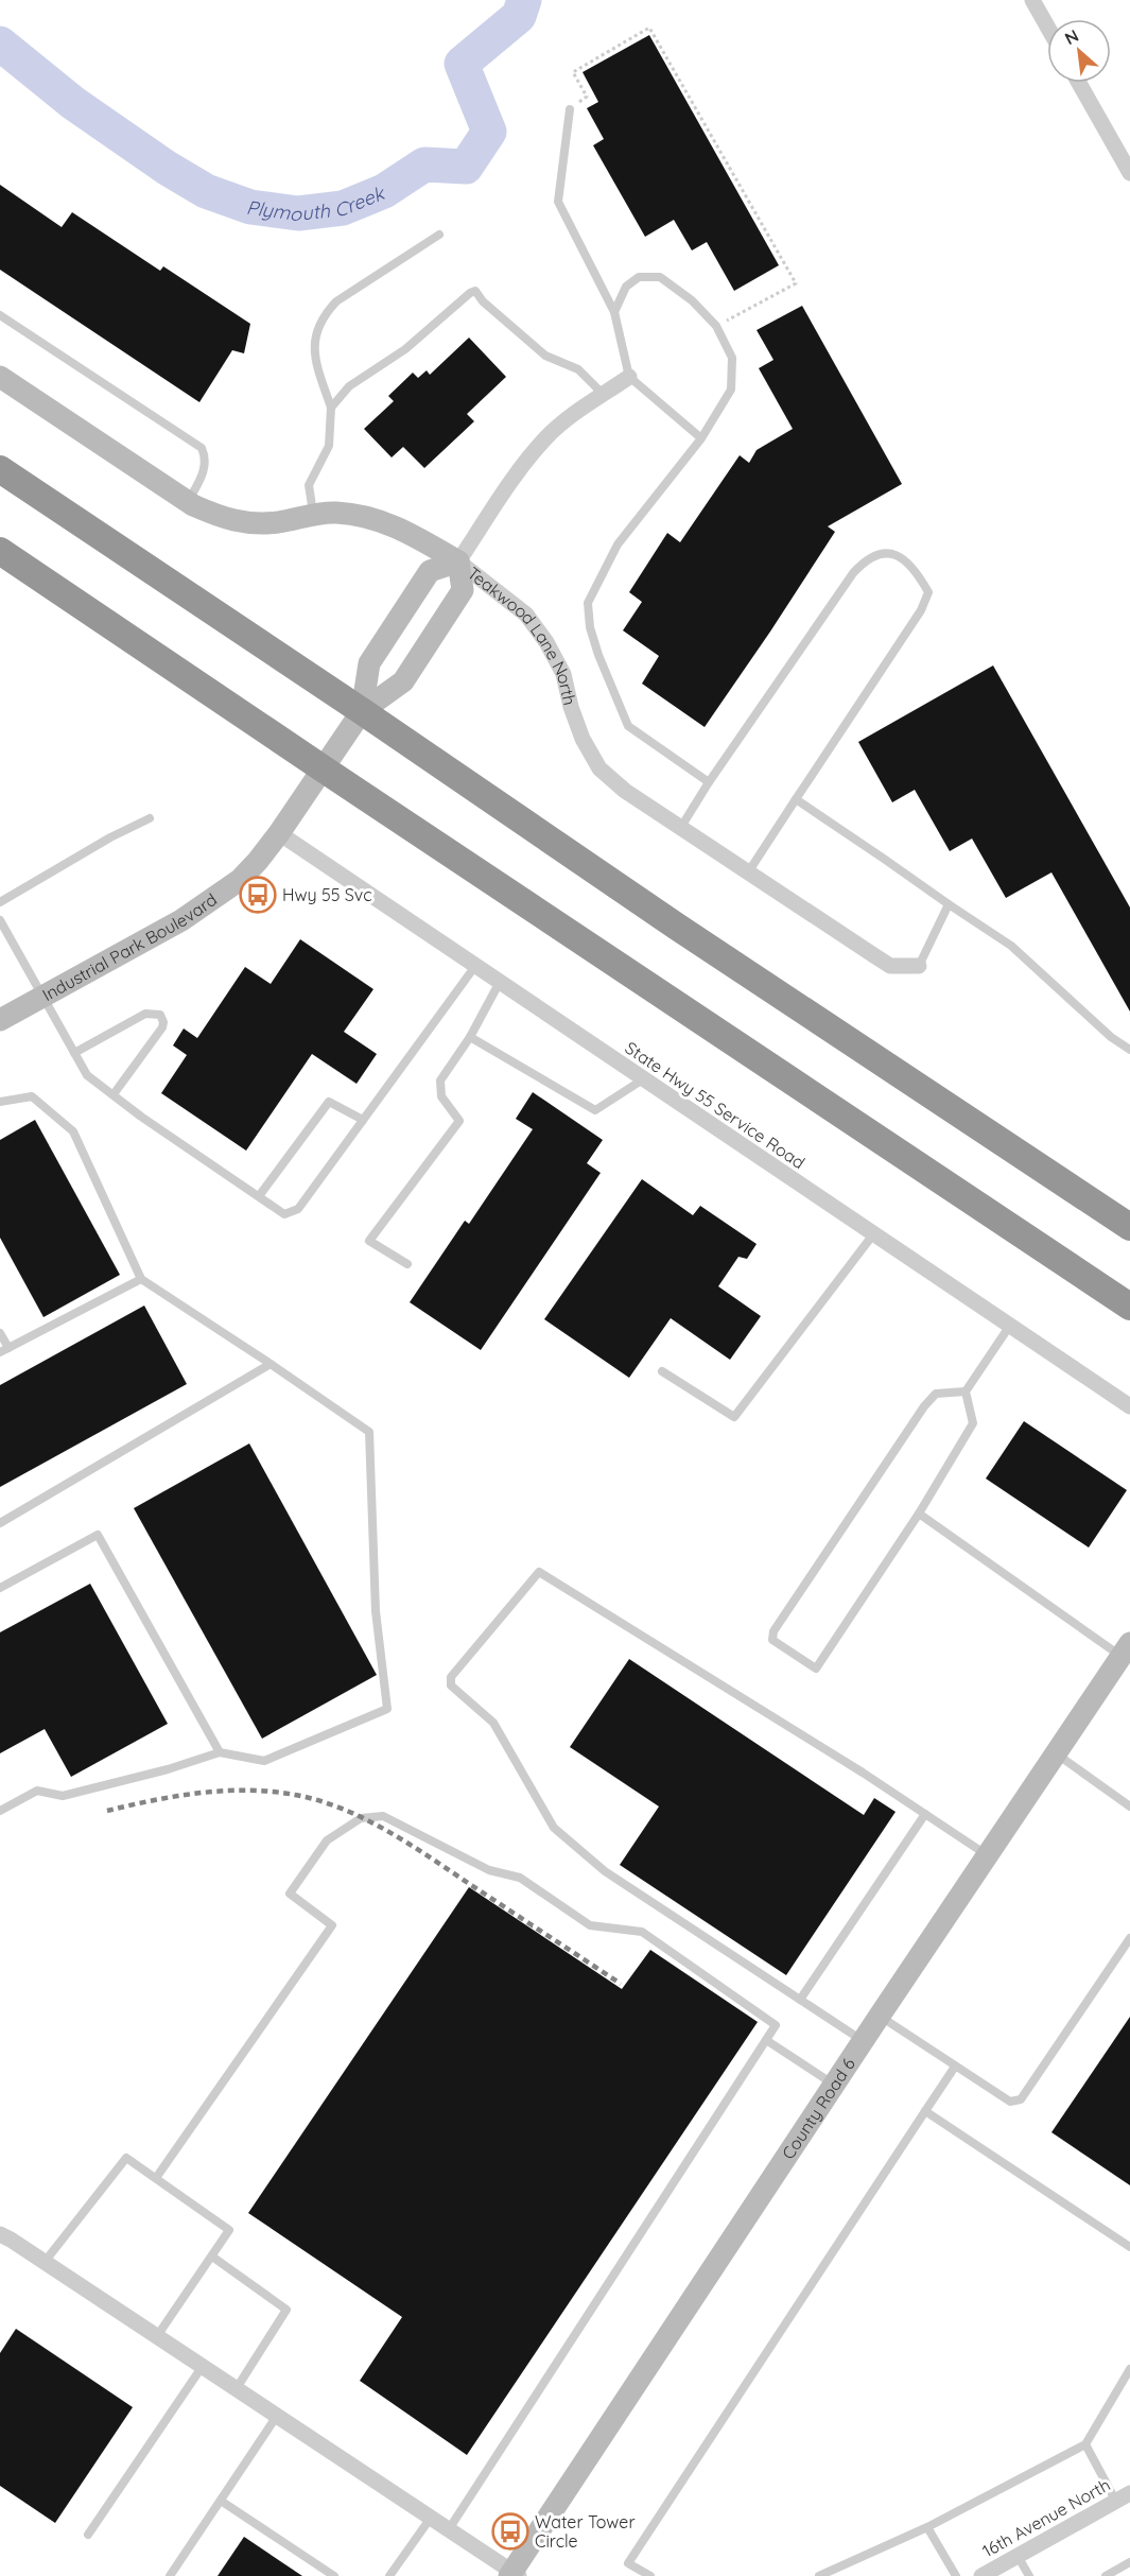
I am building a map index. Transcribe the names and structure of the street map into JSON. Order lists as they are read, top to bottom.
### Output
{
  "streets": {
    "street": [
      "Teakwood Lane North",
      "Industrial Park Boulevard",
      "State Hwy 55 Service Road",
      "County Road 6",
      "16th Avenue North"
    ]
  },
  "crossings": [
    ["Teakwood Lane North", "Industrial Park Boulevard"],
    ["Industrial Park Boulevard", "State Hwy 55 Service Road"]
  ],
  "water": ["Plymouth Creek"],
  "places": {
    "bus stop": ["Hwy 55 Svc", "Water Tower Circle"]
  },
  "north": "top left"
}
